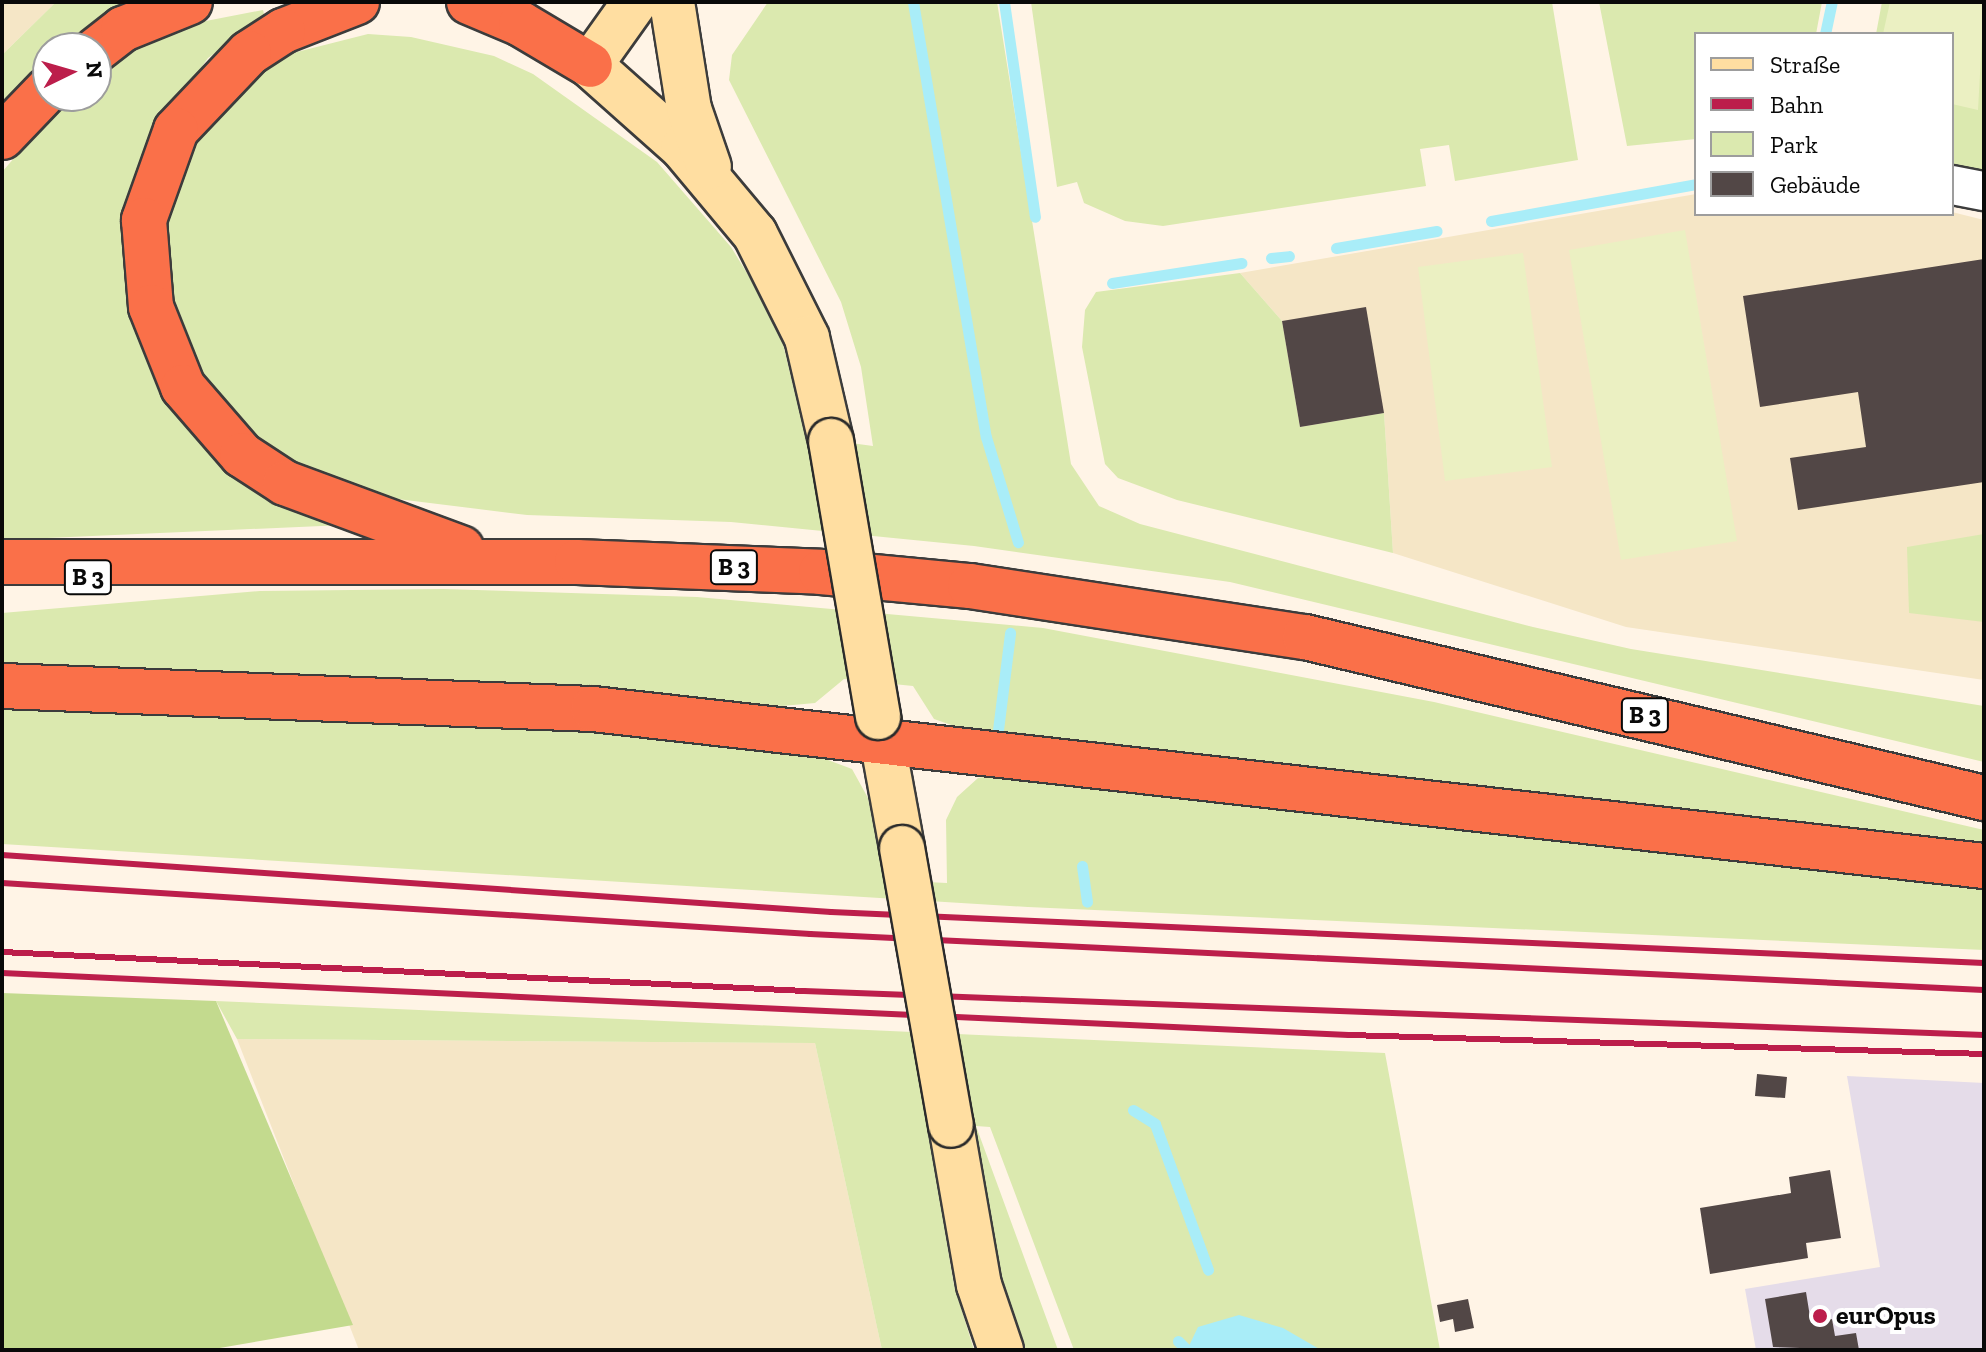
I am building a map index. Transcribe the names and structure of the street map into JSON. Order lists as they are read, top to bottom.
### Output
{
  "streets": {
    "highway": ["B 3"]
  },
  "places": ["eurOpus"],
  "legend": [
    "Straße",
    "Bahn",
    "Park",
    "Gebäude"
  ],
  "north": "right"
}
